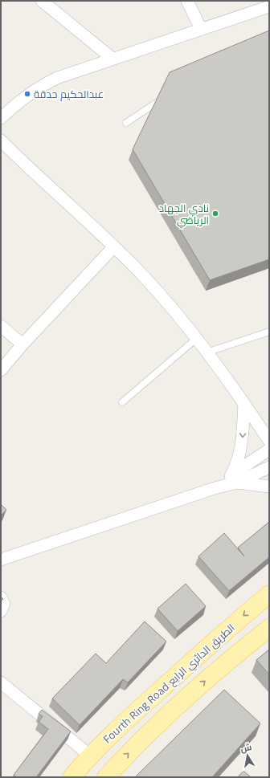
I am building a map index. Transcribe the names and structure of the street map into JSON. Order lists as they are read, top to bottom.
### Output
{
  "streets": {
    "main road": ["Fourth Ring Road الطريق الدائري الرابع"]
  },
  "places": ["عبدالحكيم حدقة", "نادي الجهاد الرياضي"],
  "north": "top"
}
